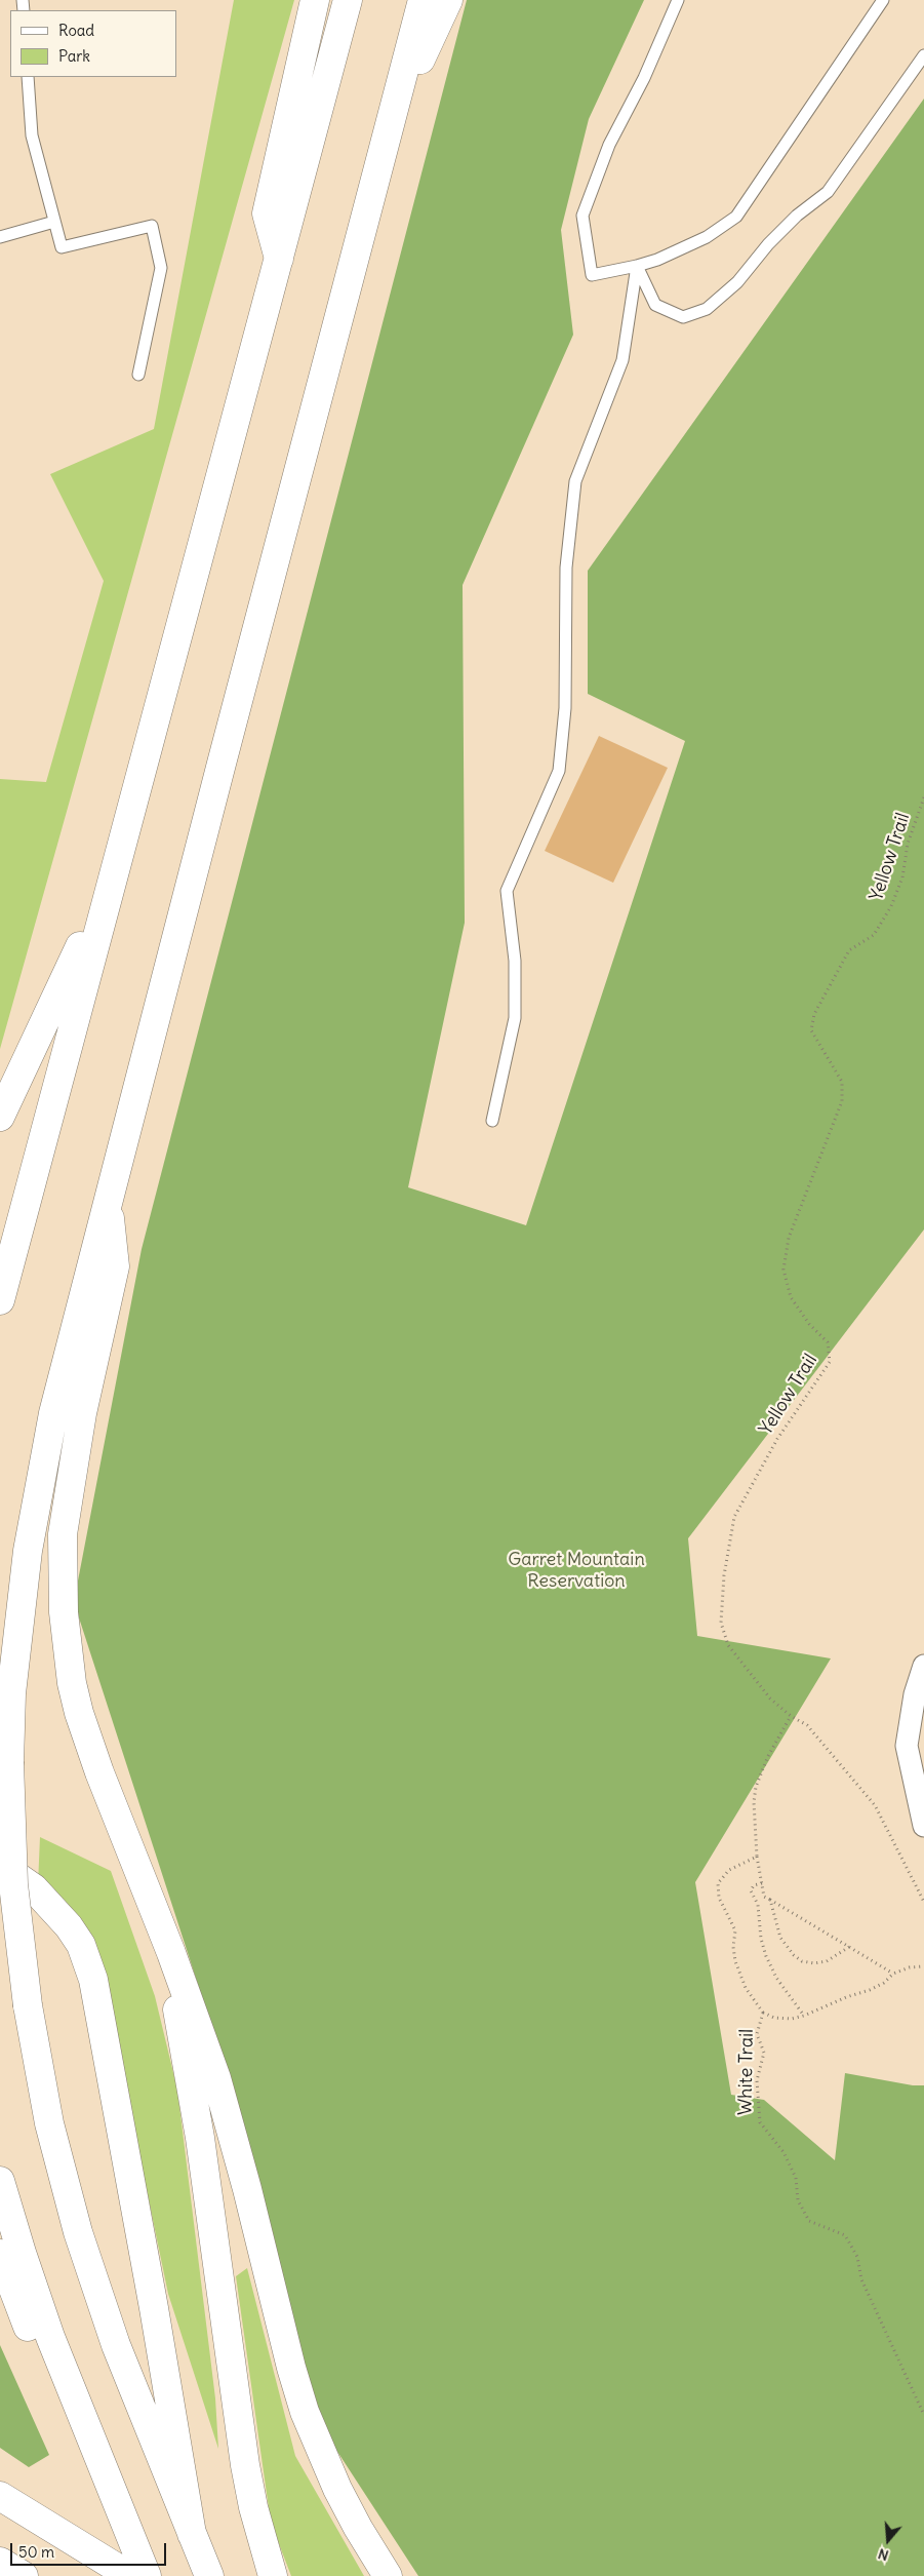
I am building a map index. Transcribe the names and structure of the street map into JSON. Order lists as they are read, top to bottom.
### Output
{
  "streets": {
    "path": ["Yellow Trail", "White Trail"]
  },
  "parks": ["Garret Mountain Reservation"],
  "legend": ["Road", "Park"],
  "scale_bar": "50 m",
  "north": "bottom"
}
